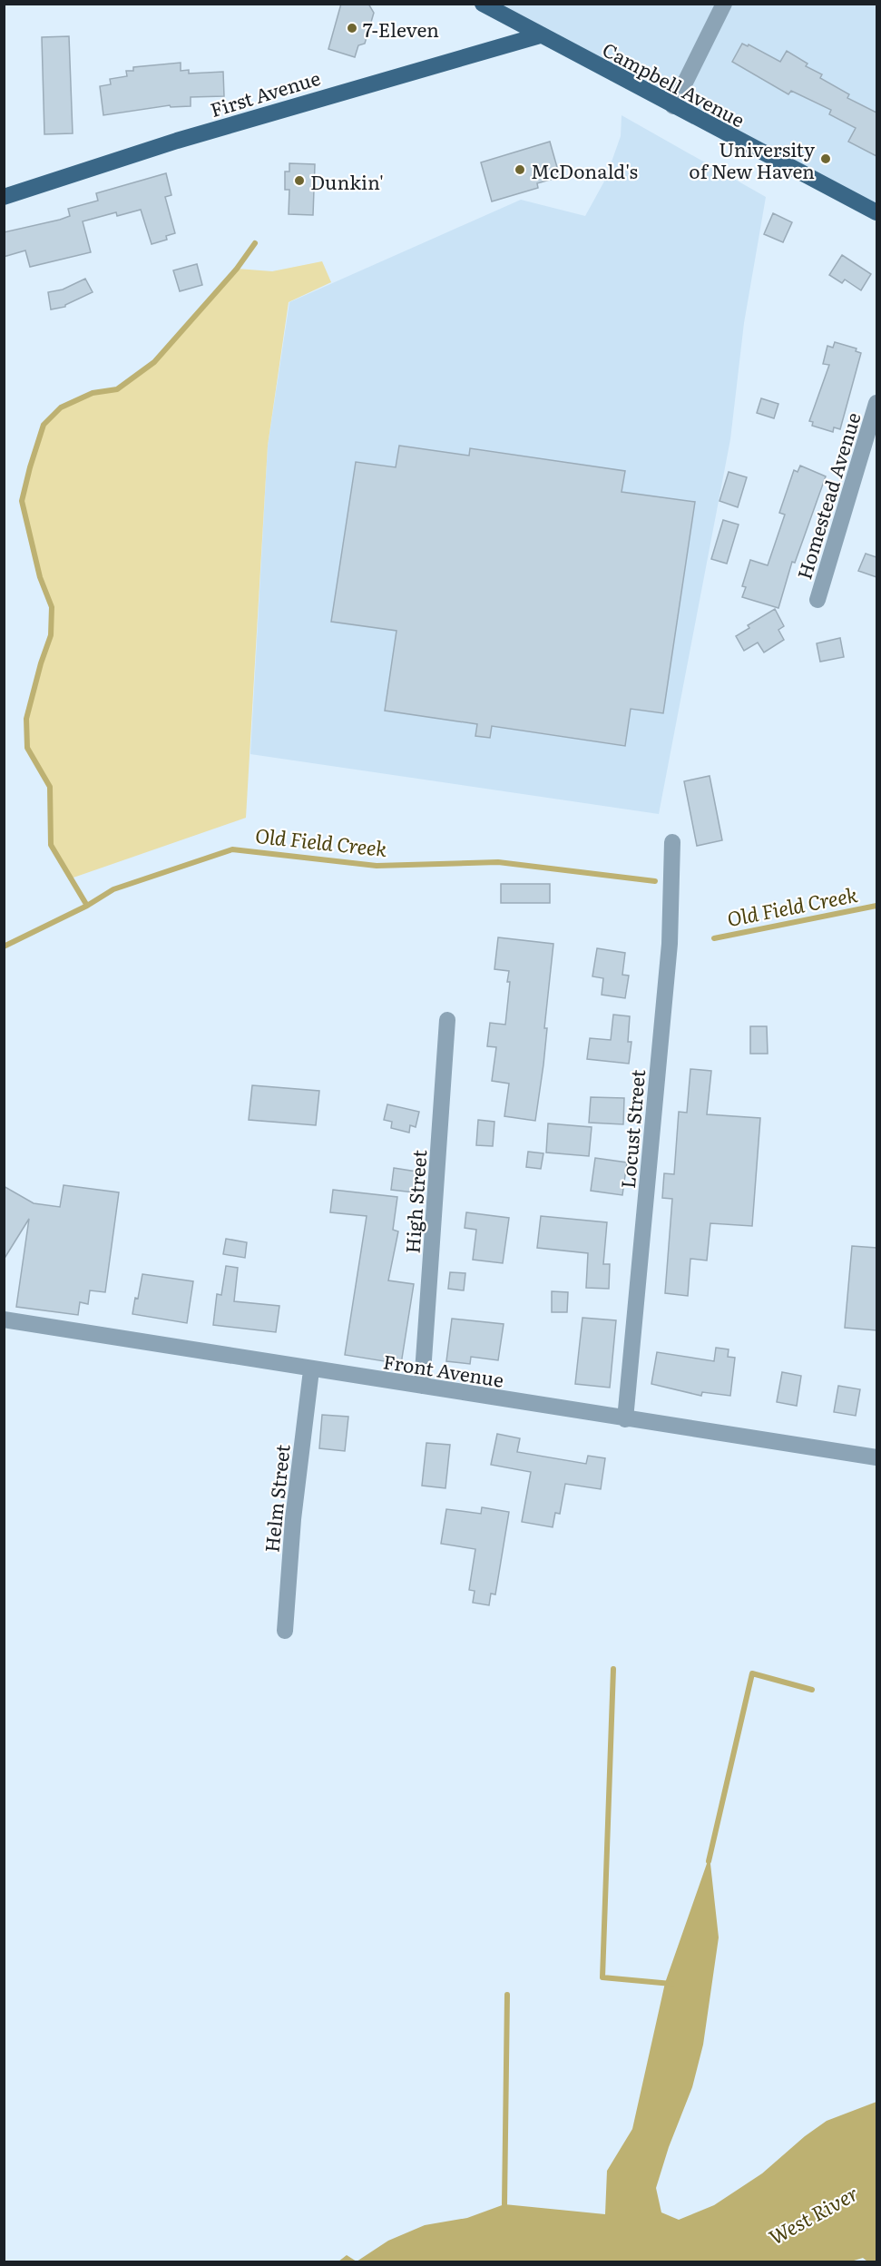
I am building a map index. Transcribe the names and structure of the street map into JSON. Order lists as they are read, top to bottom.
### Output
{
  "streets": {
    "main road": ["Campbell Avenue", "First Avenue"],
    "street": [
      "Homestead Avenue",
      "Locust Street",
      "High Street",
      "Front Avenue",
      "Helm Street"
    ]
  },
  "crossings": [
    ["Campbell Avenue", "First Avenue"],
    ["Locust Street", "Front Avenue"],
    ["High Street", "Front Avenue"],
    ["Front Avenue", "Helm Street"]
  ],
  "water": ["Old Field Creek", "West River"],
  "places": [
    "7-Eleven",
    "University of New Haven",
    "McDonald's",
    "Dunkin'"
  ]
}
